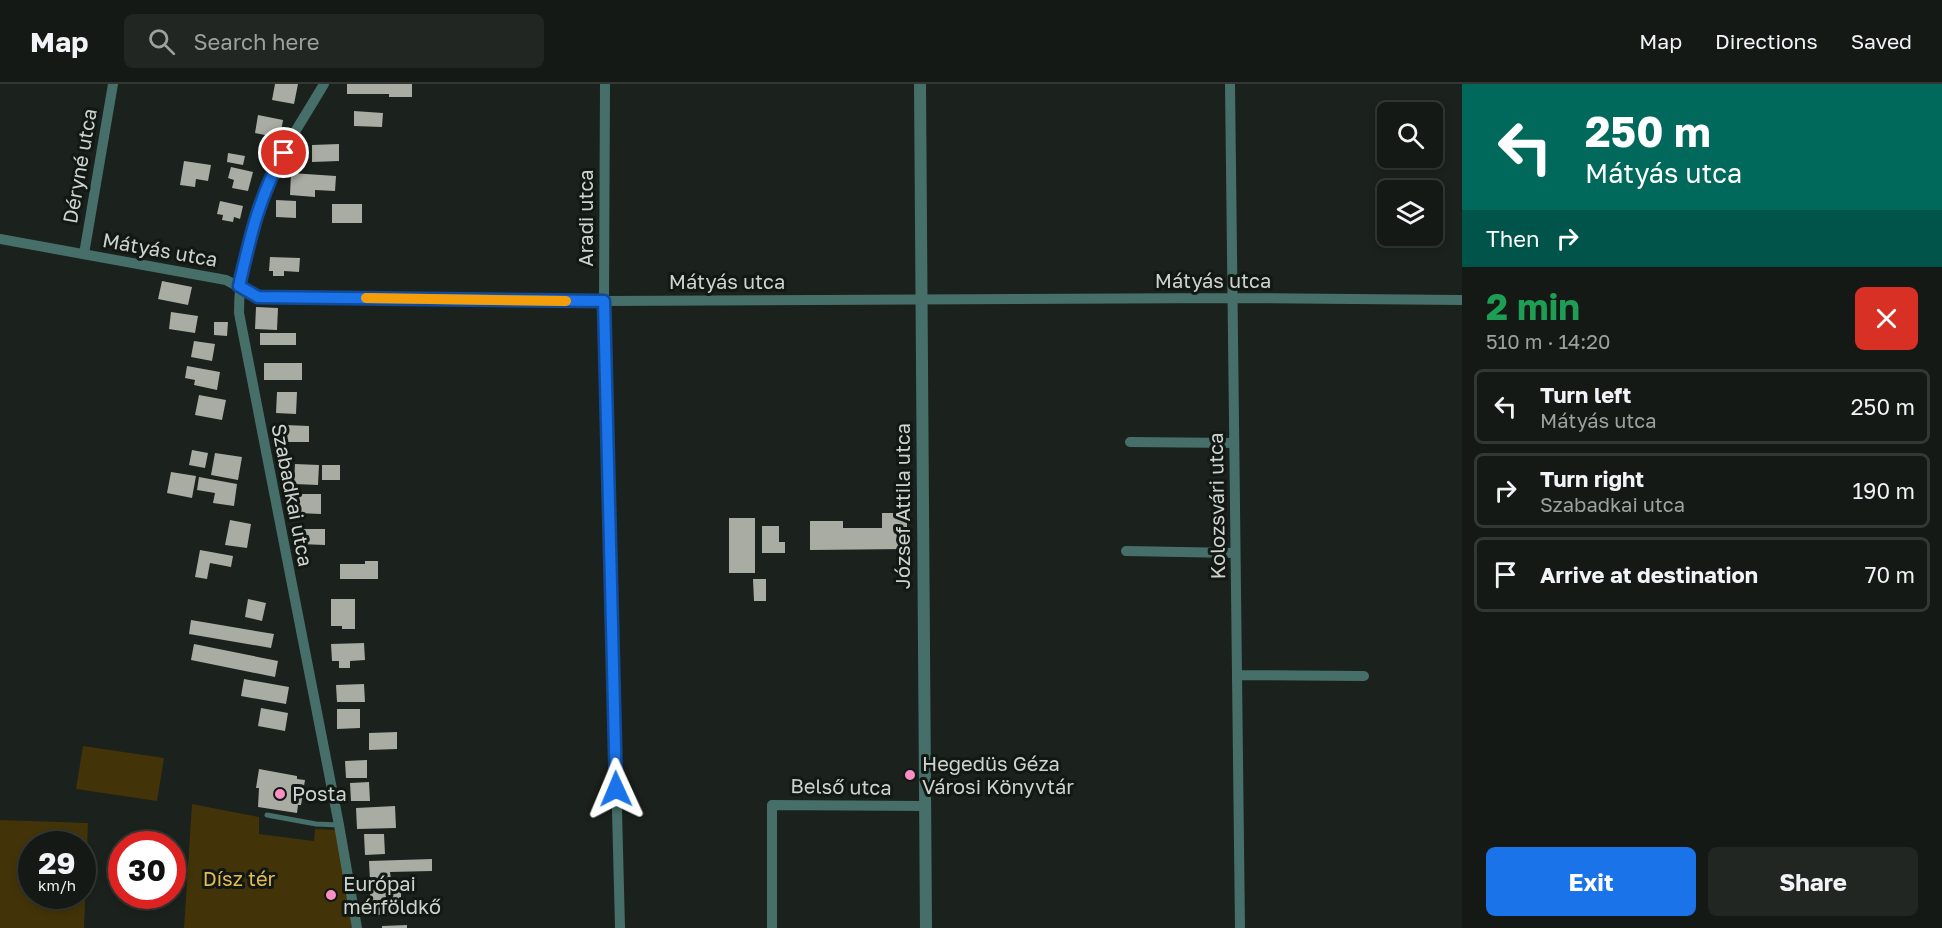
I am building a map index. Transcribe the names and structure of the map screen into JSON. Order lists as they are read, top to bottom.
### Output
{
  "streets": {
    "street": [
      "Déryné utca",
      "Aradi utca",
      "Mátyás utca",
      "Szabadkai utca",
      "József Attila utca",
      "Kolozsvári utca",
      "Belső utca"
    ]
  },
  "crossings": [
    ["Déryné utca", "Mátyás utca"],
    ["Aradi utca", "Mátyás utca"],
    ["Mátyás utca", "Szabadkai utca"],
    ["Mátyás utca", "József Attila utca"],
    ["Mátyás utca", "Kolozsvári utca"],
    ["József Attila utca", "Belső utca"]
  ],
  "parks": ["Dísz tér"],
  "places": ["Hegedüs Géza Városi Könyvtár", "Posta", "Európai mérföldkő"],
  "page": {
    "header": "Map",
    "search": "Search here",
    "nav": ["Map", "Directions", "Saved"],
    "turn": ["250 m", "Mátyás utca"],
    "then": "Then",
    "heading": ["2 min", "510 m · 14:20"],
    "list": [
      {
        "name": "Turn left",
        "note": "Mátyás utca",
        "value": "250 m"
      },
      {
        "name": "Turn right",
        "note": "Szabadkai utca",
        "value": "190 m"
      },
      {
        "name": "Arrive at destination",
        "value": "70 m"
      }
    ],
    "speed": "29 km/h",
    "limit": "30",
    "buttons": ["Exit", "Share"]
  }
}
